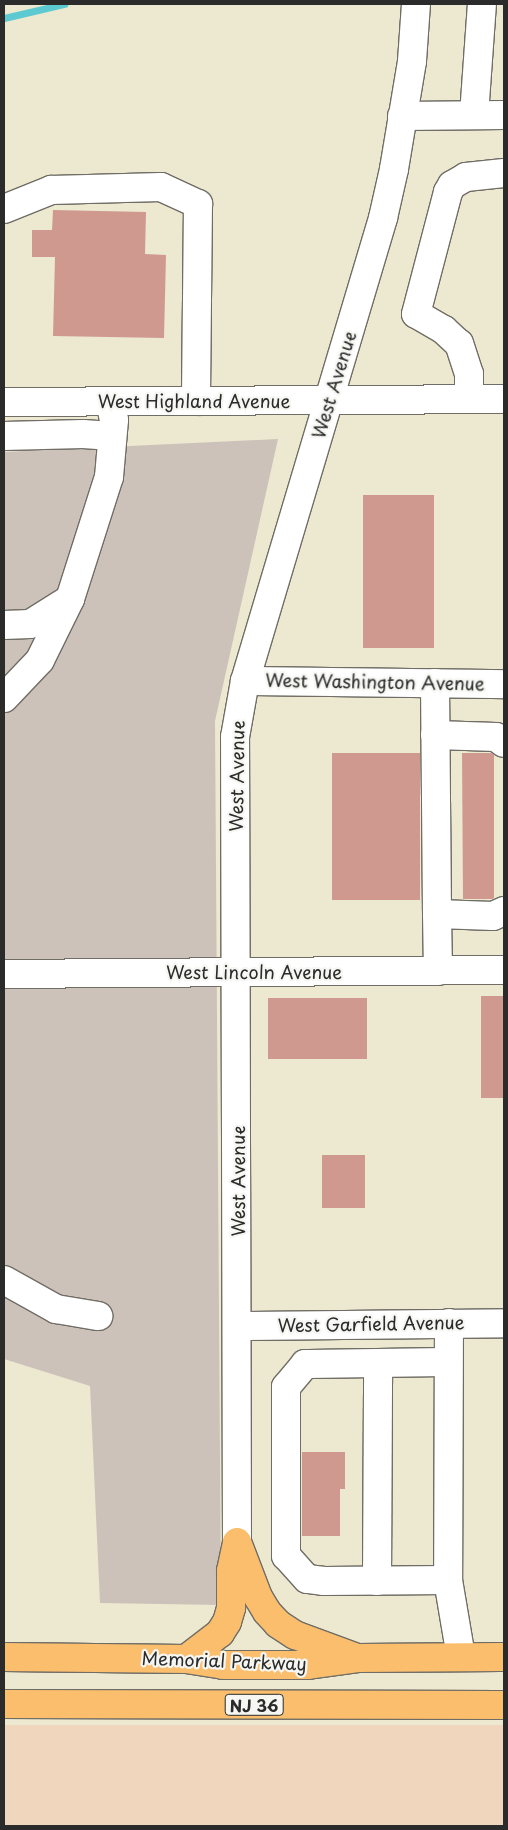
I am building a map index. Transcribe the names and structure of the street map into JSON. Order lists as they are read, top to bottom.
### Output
{
  "streets": {
    "highway": ["Memorial Parkway", "NJ 36"],
    "street": [
      "West Avenue",
      "West Highland Avenue",
      "West Washington Avenue",
      "West Lincoln Avenue",
      "West Garfield Avenue"
    ]
  },
  "crossings": [
    ["West Avenue", "West Highland Avenue"],
    ["West Avenue", "West Washington Avenue"],
    ["West Avenue", "West Lincoln Avenue"],
    ["West Avenue", "West Garfield Avenue"]
  ]
}
